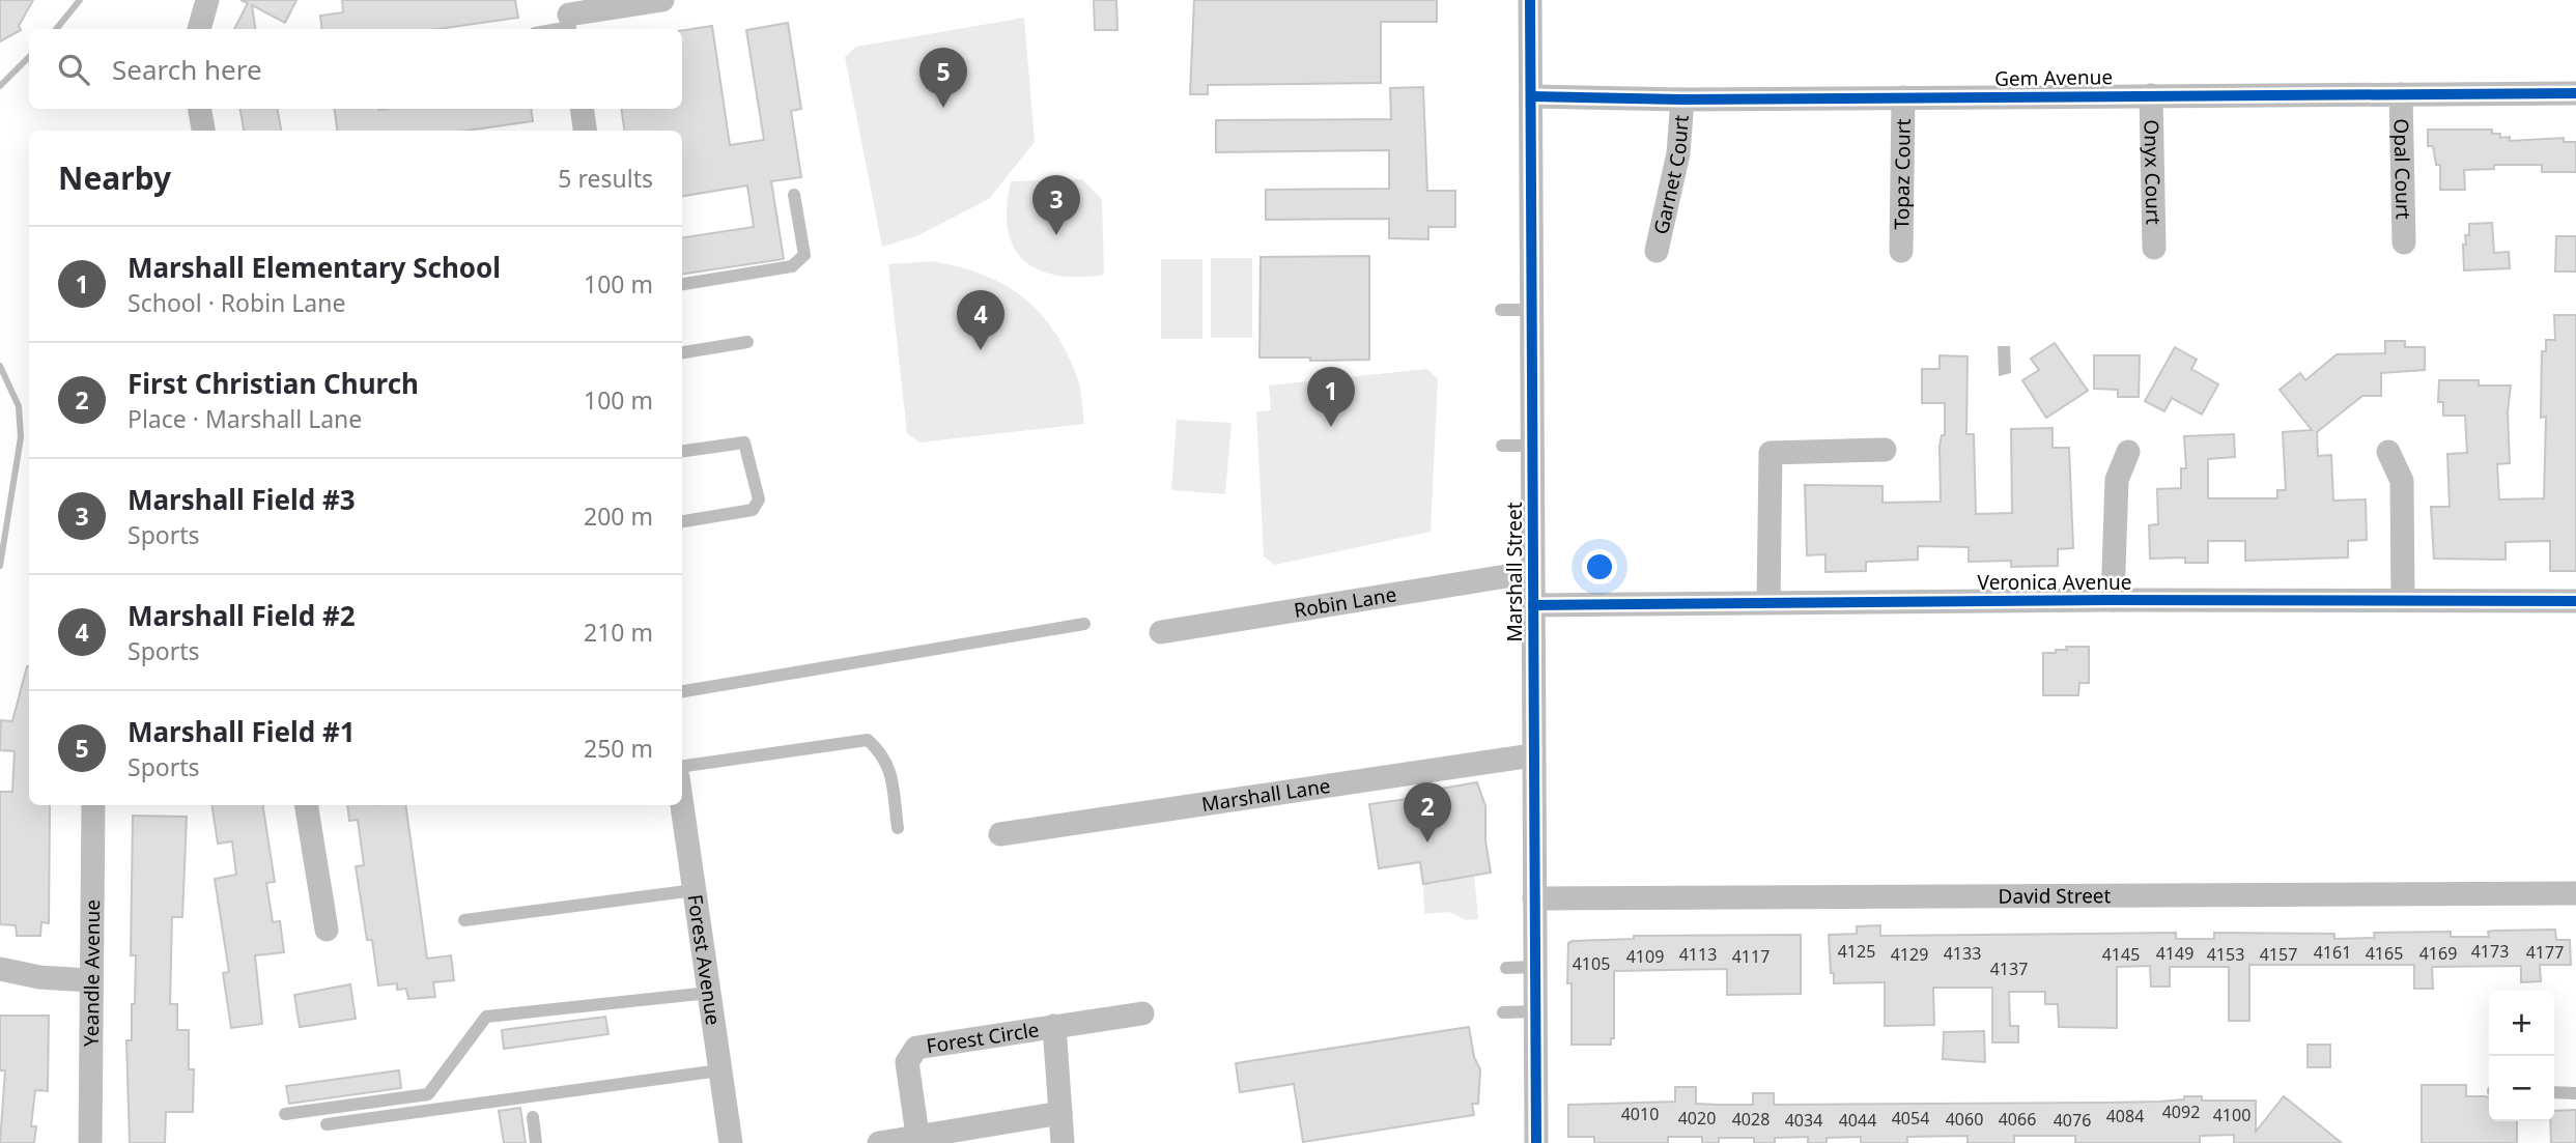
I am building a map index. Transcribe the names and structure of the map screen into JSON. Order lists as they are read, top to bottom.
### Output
{
  "streets": {
    "street": [
      "Gem Avenue",
      "Opal Court",
      "Onyx Court",
      "Topaz Court",
      "Garnet Court",
      "Marshall Street",
      "Veronica Avenue",
      "Robin Lane",
      "Marshall Lane",
      "David Street",
      "Forest Avenue",
      "Yeandle Avenue",
      "Forest Circle"
    ]
  },
  "crossings": [
    ["Gem Avenue", "Opal Court"],
    ["Gem Avenue", "Onyx Court"],
    ["Gem Avenue", "Topaz Court"],
    ["Gem Avenue", "Garnet Court"],
    ["Gem Avenue", "Marshall Street"],
    ["Marshall Street", "Veronica Avenue"],
    ["Marshall Street", "Robin Lane"],
    ["Marshall Street", "Marshall Lane"],
    ["Marshall Street", "David Street"]
  ],
  "house_numbers": [
    "4125",
    "4173",
    "4161",
    "4177",
    "4133",
    "4149",
    "4165",
    "4169",
    "4113",
    "4129",
    "4145",
    "4153",
    "4157",
    "4109",
    "4117",
    "4105",
    "4137",
    "4092",
    "4010",
    "4100",
    "4084",
    "4020",
    "4054",
    "4028",
    "4060",
    "4066",
    "4034",
    "4044",
    "4076"
  ],
  "page": {
    "search": "Search here",
    "pins": [
      "5",
      "3",
      "4",
      "1",
      "2"
    ],
    "heading": ["Nearby", "5 results"],
    "list": [
      {
        "mark": "1",
        "name": "Marshall Elementary School",
        "note": "School · Robin Lane",
        "value": "100 m"
      },
      {
        "mark": "2",
        "name": "First Christian Church",
        "note": "Place · Marshall Lane",
        "value": "100 m"
      },
      {
        "mark": "3",
        "name": "Marshall Field #3",
        "note": "Sports",
        "value": "200 m"
      },
      {
        "mark": "4",
        "name": "Marshall Field #2",
        "note": "Sports",
        "value": "210 m"
      },
      {
        "mark": "5",
        "name": "Marshall Field #1",
        "note": "Sports",
        "value": "250 m"
      }
    ],
    "map_buttons": ["+", "−"]
  }
}
